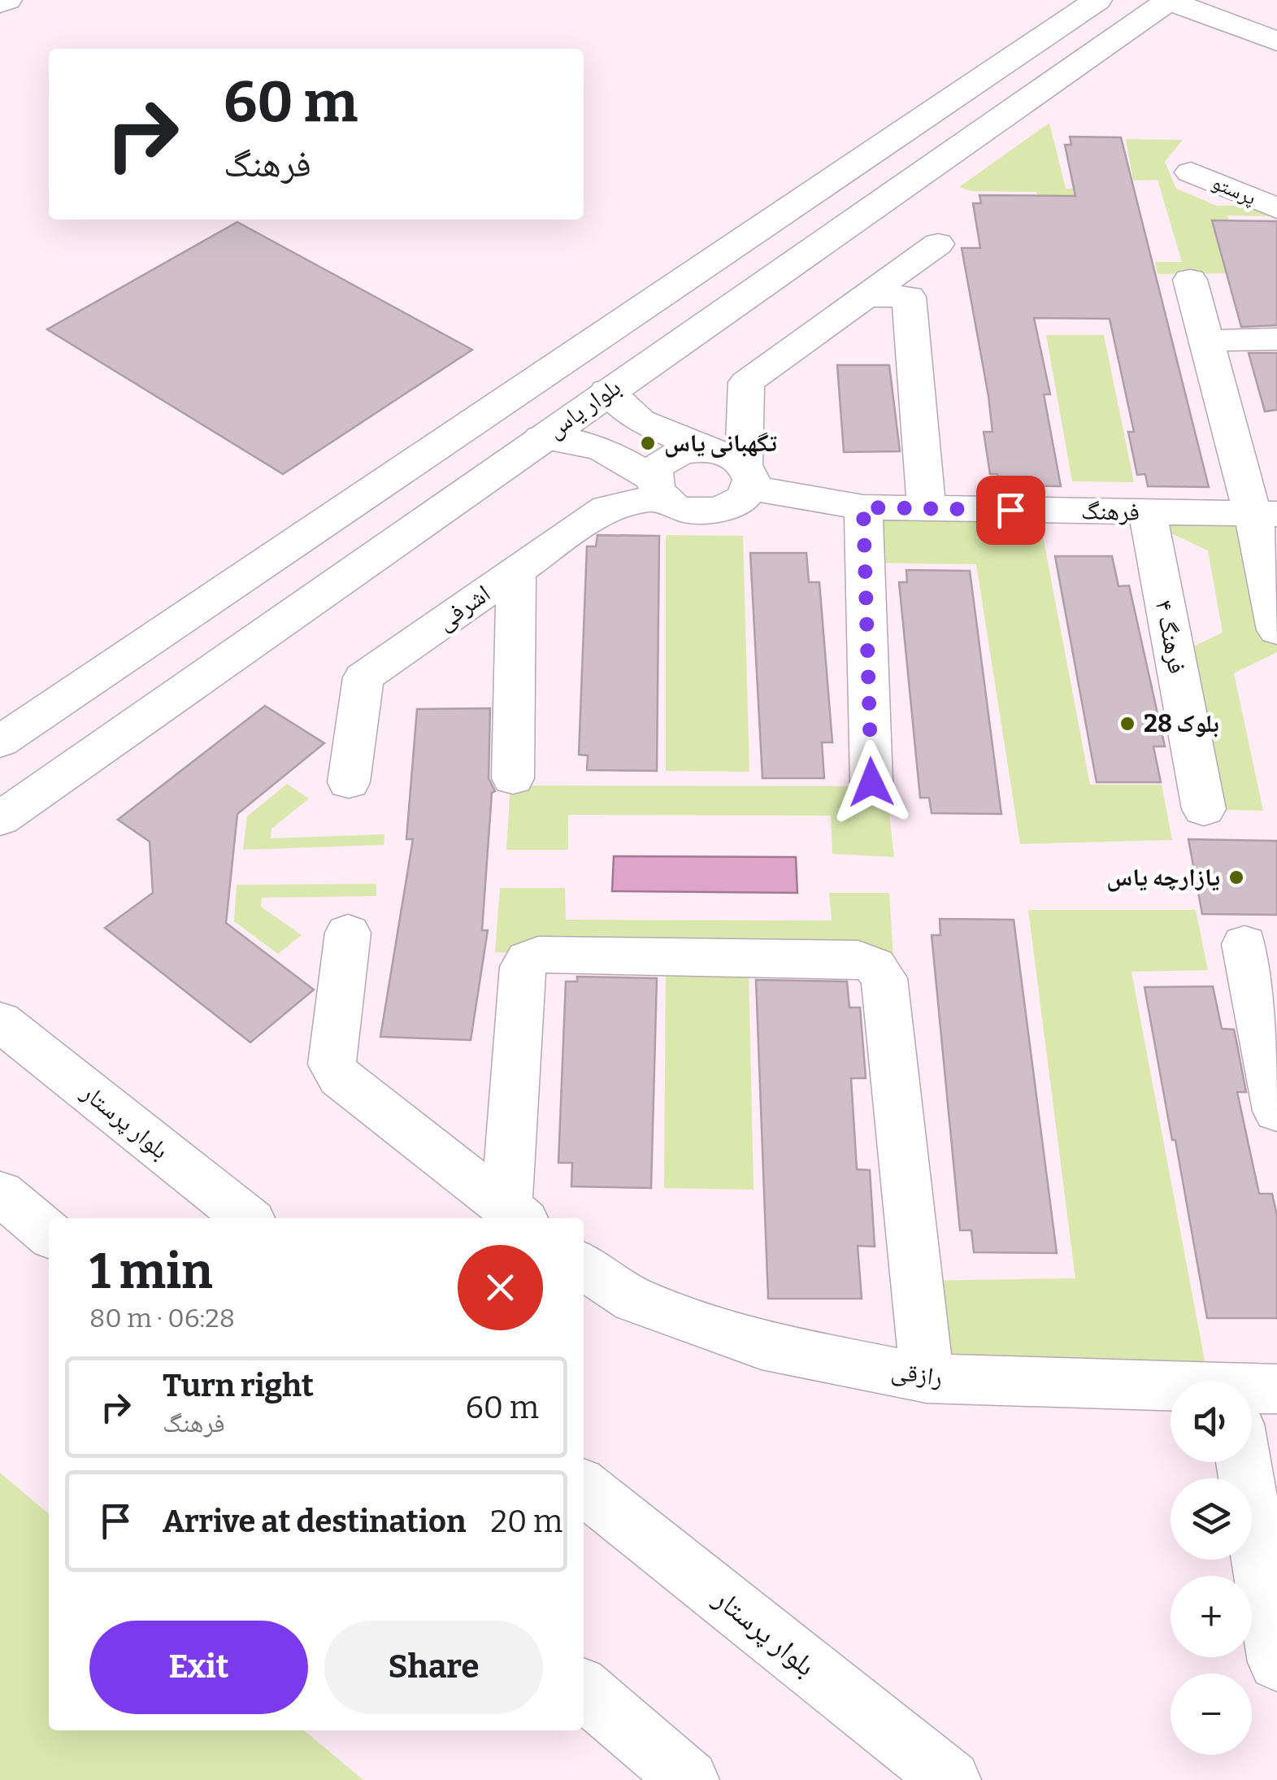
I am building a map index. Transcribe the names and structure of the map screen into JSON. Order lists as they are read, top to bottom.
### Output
{
  "streets": {
    "street": [
      "پرستو",
      "بلوار یاس",
      "فرهنگ",
      "اشرفی",
      "فرهنگ ۴",
      "بلوار پرستار",
      "رازقی"
    ]
  },
  "crossings": [
    ["فرهنگ", "اشرفی"],
    ["فرهنگ", "فرهنگ ۴"]
  ],
  "places": ["تگهبانی یاس", "بلوک 28", "یازارچه یاس"],
  "page": {
    "turn": ["60 m", "فرهنگ"],
    "heading": ["1 min", "80 m · 06:28"],
    "list": [
      {
        "name": "Turn right",
        "note": "فرهنگ",
        "value": "60 m"
      },
      {
        "name": "Arrive at destination",
        "value": "20 m"
      }
    ],
    "map_buttons": ["+", "−"],
    "buttons": ["Exit", "Share"]
  }
}
